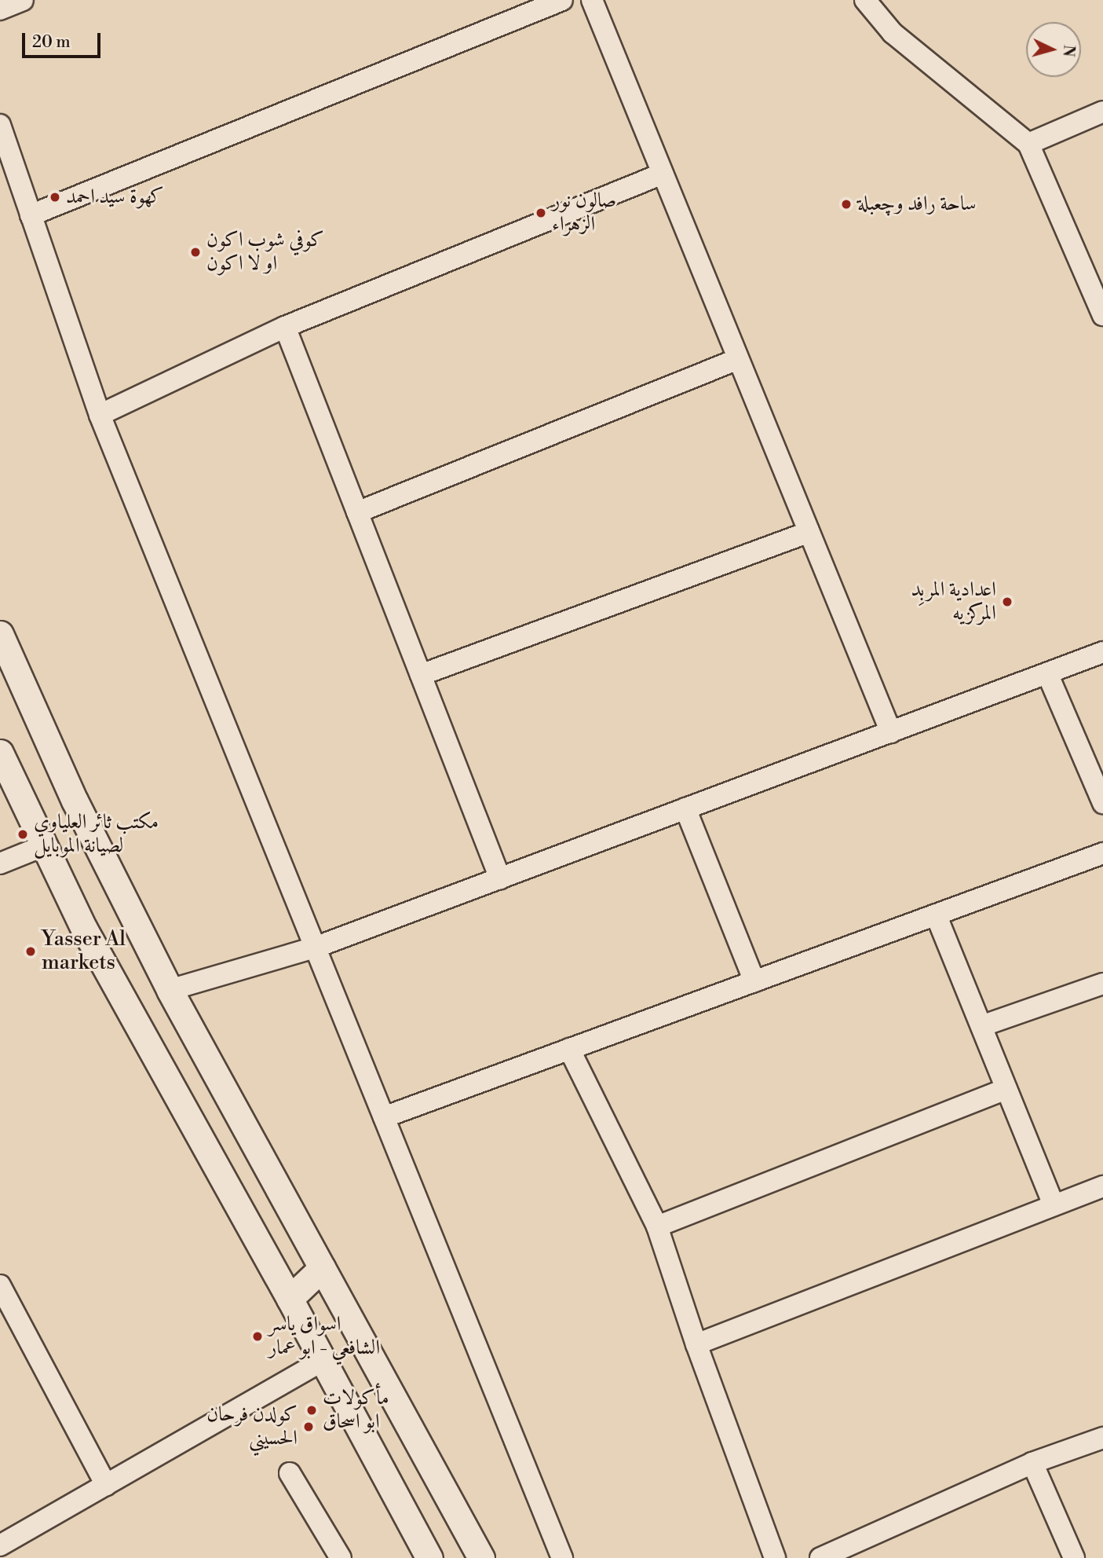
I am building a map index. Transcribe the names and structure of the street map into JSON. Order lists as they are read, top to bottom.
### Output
{
  "places": [
    "كهوة سيد احمد",
    "ساحة رافد وچعبلة",
    "صالون نور الزهراء",
    "كوفي شوب اكون او لا اكون",
    "اعدادية المربِد المركزيه",
    "مكتب ثائر العلياوي لصيانة الموبايل",
    "Yasser Al markets",
    "اسواق ياسر الشافعي - ابو عمار",
    "مأكولات ابو اسحاق",
    "كولدن فرحان الحسيني"
  ],
  "scale_bar": "20 m",
  "north": "right"
}
